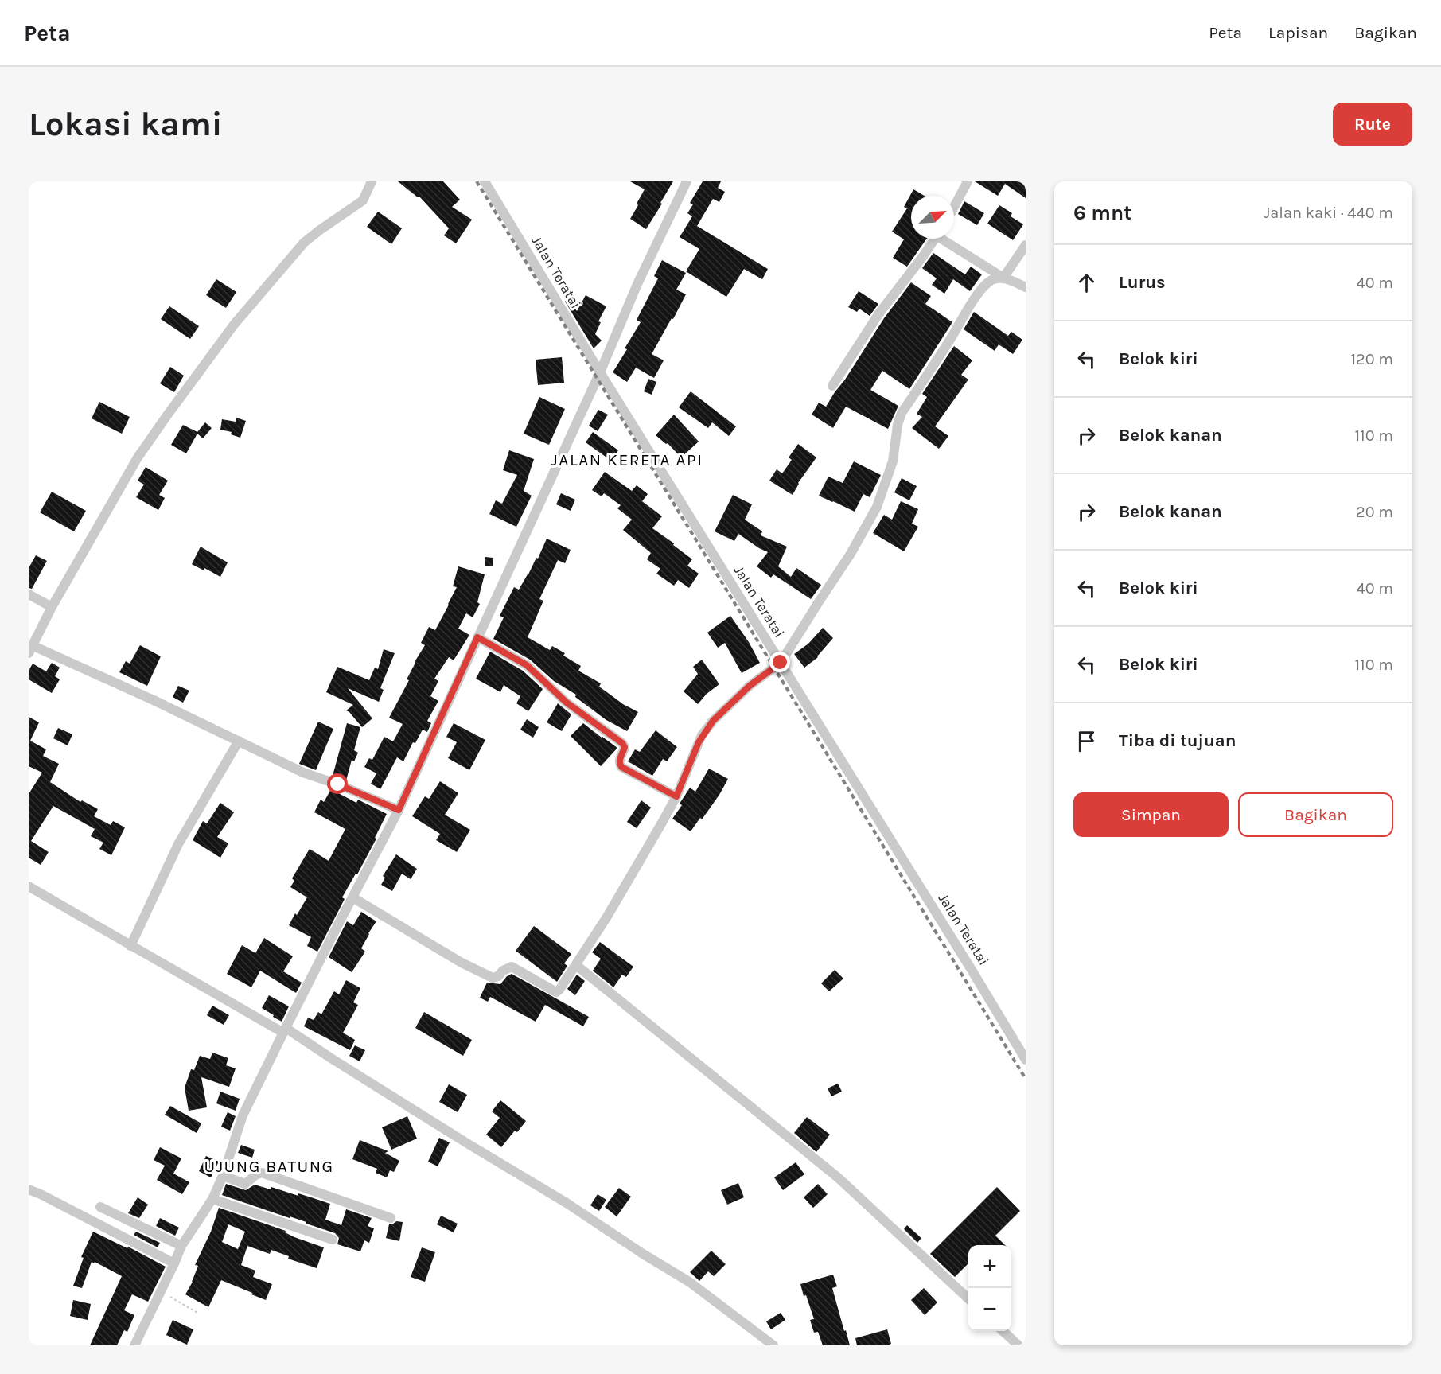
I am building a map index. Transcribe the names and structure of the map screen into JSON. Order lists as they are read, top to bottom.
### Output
{
  "streets": {
    "street": ["Jalan Teratai"]
  },
  "districts": ["JALAN KERETA API", "UJUNG BATUNG"],
  "north": "top right",
  "page": {
    "header": "Peta",
    "nav": ["Peta", "Lapisan", "Bagikan"],
    "buttons": [
      "Rute",
      ["Simpan", "Bagikan"]
    ],
    "title": "Lokasi kami",
    "heading": ["6 mnt", "Jalan kaki · 440 m"],
    "list": [
      ["Lurus", "40 m"],
      ["Belok kiri", "120 m"],
      ["Belok kanan", "110 m"],
      ["Belok kanan", "20 m"],
      ["Belok kiri", "40 m"],
      ["Belok kiri", "110 m"],
      "Tiba di tujuan"
    ],
    "map_buttons": ["+", "−"]
  }
}
